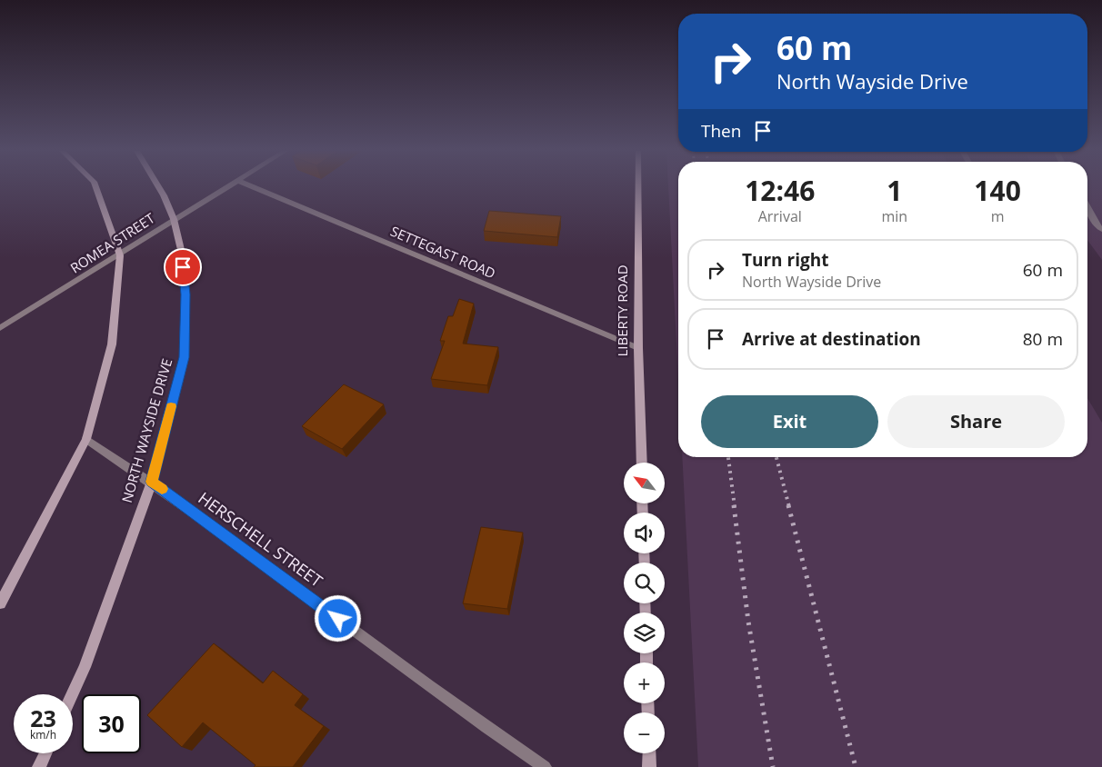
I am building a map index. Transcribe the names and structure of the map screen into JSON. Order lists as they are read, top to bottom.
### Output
{
  "streets": {
    "main road": ["LIBERTY ROAD", "NORTH WAYSIDE DRIVE"],
    "street": ["ROMEA STREET", "SETTEGAST ROAD", "HERSCHELL STREET"]
  },
  "crossings": [
    ["ROMEA STREET", "NORTH WAYSIDE DRIVE"],
    ["SETTEGAST ROAD", "LIBERTY ROAD"],
    ["NORTH WAYSIDE DRIVE", "HERSCHELL STREET"]
  ],
  "north": "top left",
  "page": {
    "turn": ["60 m", "North Wayside Drive"],
    "then": "Then",
    "eta": [
      "12:46",
      "Arrival",
      "1",
      "min",
      "140",
      "m"
    ],
    "list": [
      {
        "name": "Turn right",
        "note": "North Wayside Drive",
        "value": "60 m"
      },
      {
        "name": "Arrive at destination",
        "value": "80 m"
      }
    ],
    "buttons": ["Exit", "Share"],
    "map_buttons": ["+", "−"],
    "speed": "23 km/h",
    "limit": "30"
  }
}
